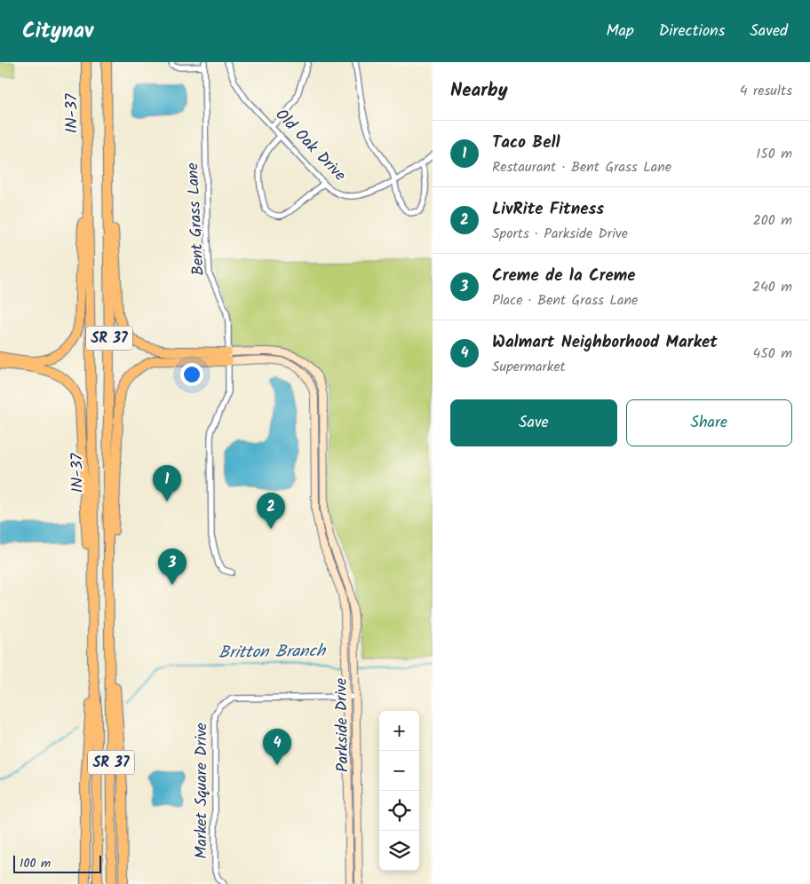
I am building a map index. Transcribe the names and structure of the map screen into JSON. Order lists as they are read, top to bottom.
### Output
{
  "streets": {
    "highway": ["IN-37", "SR 37"],
    "street": [
      "Old Oak Drive",
      "Bent Grass Lane",
      "Parkside Drive",
      "Market Square Drive"
    ]
  },
  "crossings": [
    ["Bent Grass Lane", "Parkside Drive"],
    ["Parkside Drive", "Market Square Drive"]
  ],
  "water": ["Britton Branch"],
  "scale_bar": "100 m",
  "page": {
    "header": "Citynav",
    "nav": ["Map", "Directions", "Saved"],
    "heading": ["Nearby", "4 results"],
    "list": [
      {
        "mark": "1",
        "name": "Taco Bell",
        "note": "Restaurant · Bent Grass Lane",
        "value": "150 m"
      },
      {
        "mark": "2",
        "name": "LivRite Fitness",
        "note": "Sports · Parkside Drive",
        "value": "200 m"
      },
      {
        "mark": "3",
        "name": "Creme de la Creme",
        "note": "Place · Bent Grass Lane",
        "value": "240 m"
      },
      {
        "mark": "4",
        "name": "Walmart Neighborhood Market",
        "note": "Supermarket",
        "value": "450 m"
      }
    ],
    "buttons": ["Save", "Share"],
    "pins": [
      "1",
      "2",
      "3",
      "4"
    ],
    "map_buttons": ["+", "−"],
    "scale": "100 m"
  }
}
